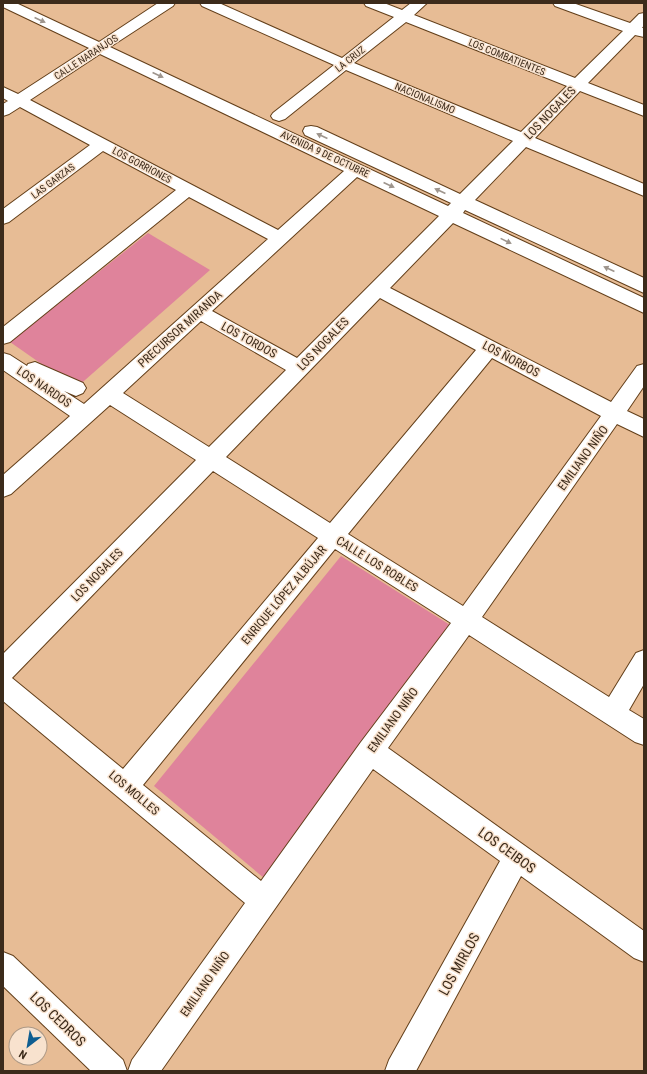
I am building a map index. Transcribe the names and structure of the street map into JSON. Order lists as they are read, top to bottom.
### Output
{
  "streets": {
    "street": [
      "CALLE NARANJOS",
      "LOS COMBATIENTES",
      "LA CRUZ",
      "NACIONALISMO",
      "LOS NOGALES",
      "AVENIDA 9 DE OCTUBRE",
      "LOS GORRIONES",
      "LAS GARZAS",
      "PRECURSOR MIRANDA",
      "LOS TORDOS",
      "LOS ÑORBOS",
      "LOS NARDOS",
      "EMILIANO NIÑO",
      "CALLE LOS ROBLES",
      "ENRIQUE LÓPEZ ALBÚJAR",
      "LOS MOLLES",
      "LOS CEIBOS",
      "LOS MIRLOS",
      "LOS CEDROS"
    ]
  },
  "crossings": [
    ["CALLE NARANJOS", "AVENIDA 9 DE OCTUBRE"],
    ["CALLE NARANJOS", "LOS GORRIONES"],
    ["LOS COMBATIENTES", "LA CRUZ"],
    ["LOS COMBATIENTES", "LOS NOGALES"],
    ["LA CRUZ", "NACIONALISMO"],
    ["LA CRUZ", "AVENIDA 9 DE OCTUBRE"],
    ["NACIONALISMO", "LOS NOGALES"],
    ["LOS NOGALES", "AVENIDA 9 DE OCTUBRE"],
    ["LOS NOGALES", "LOS TORDOS"],
    ["LOS NOGALES", "LOS ÑORBOS"],
    ["LOS NOGALES", "CALLE LOS ROBLES"],
    ["AVENIDA 9 DE OCTUBRE", "PRECURSOR MIRANDA"],
    ["LOS GORRIONES", "LAS GARZAS"],
    ["LOS GORRIONES", "PRECURSOR MIRANDA"],
    ["PRECURSOR MIRANDA", "LOS TORDOS"],
    ["PRECURSOR MIRANDA", "LOS NARDOS"],
    ["PRECURSOR MIRANDA", "CALLE LOS ROBLES"],
    ["LOS ÑORBOS", "EMILIANO NIÑO"],
    ["LOS ÑORBOS", "ENRIQUE LÓPEZ ALBÚJAR"],
    ["EMILIANO NIÑO", "CALLE LOS ROBLES"],
    ["EMILIANO NIÑO", "LOS MOLLES"],
    ["EMILIANO NIÑO", "LOS CEIBOS"],
    ["CALLE LOS ROBLES", "ENRIQUE LÓPEZ ALBÚJAR"],
    ["ENRIQUE LÓPEZ ALBÚJAR", "LOS MOLLES"],
    ["LOS CEIBOS", "LOS MIRLOS"]
  ],
  "north": "bottom left"
}
